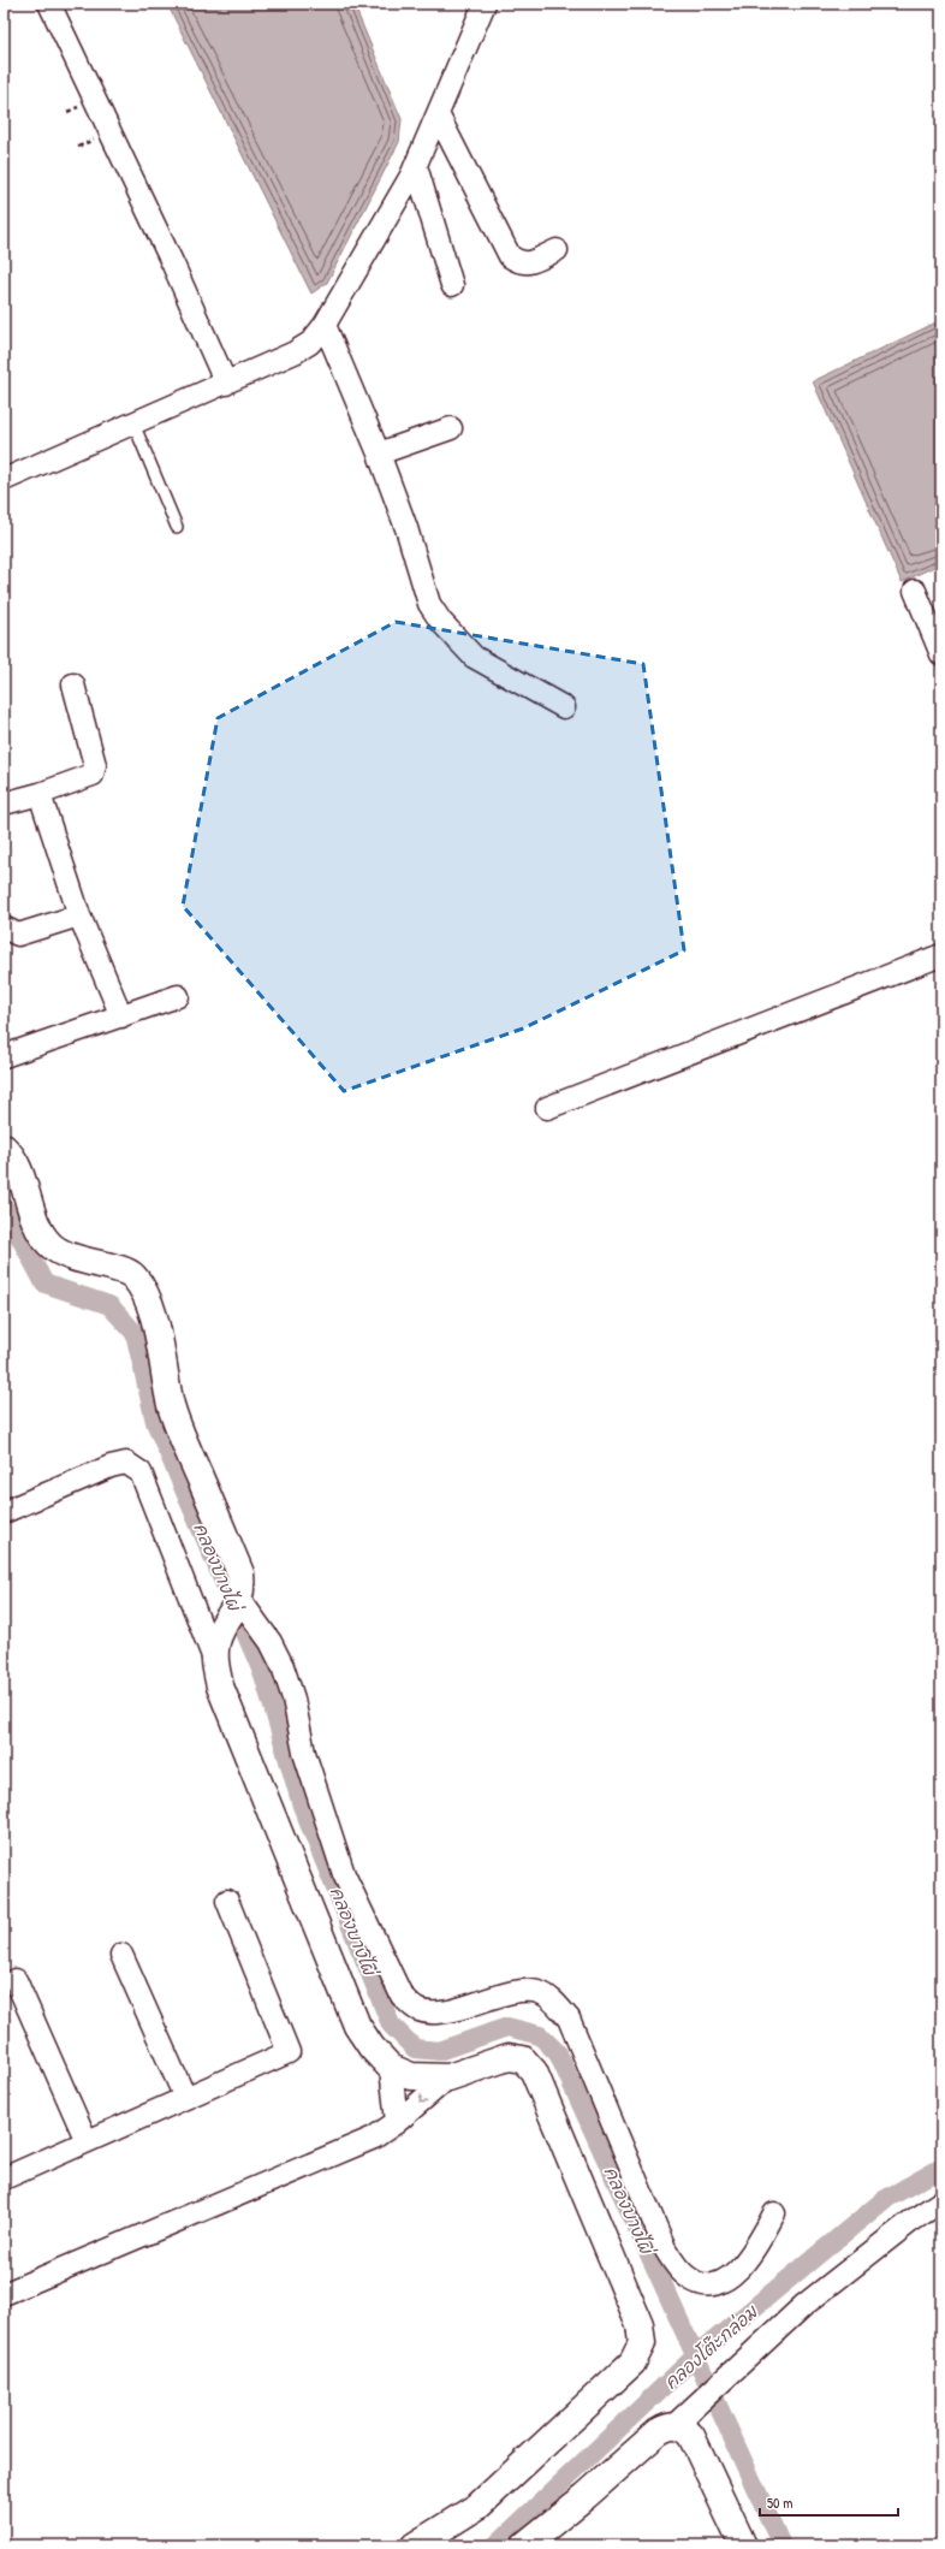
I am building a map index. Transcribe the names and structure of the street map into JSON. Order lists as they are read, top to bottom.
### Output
{
  "water": ["คลองบางไผ่", "คลองโต๊ะกล่อม"],
  "scale_bar": "50 m"
}
